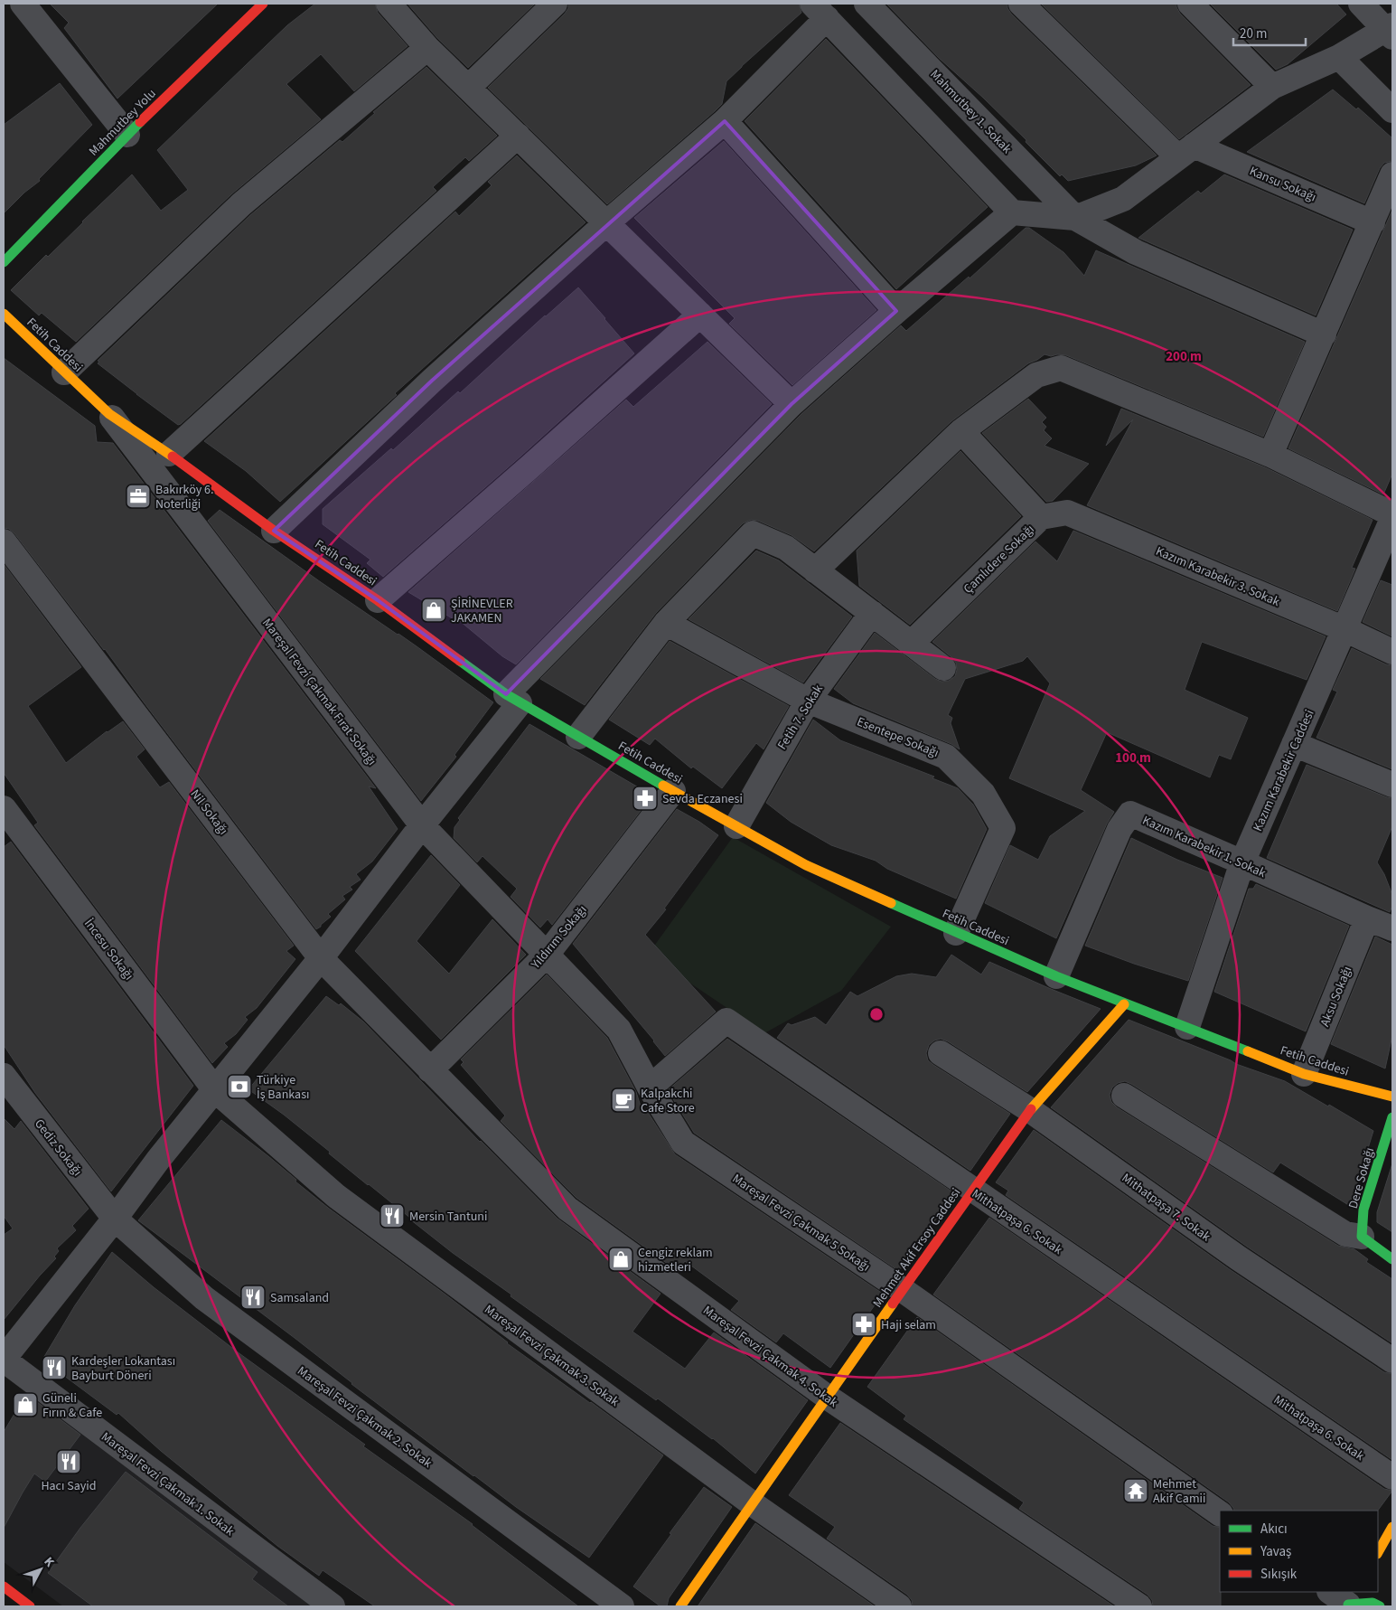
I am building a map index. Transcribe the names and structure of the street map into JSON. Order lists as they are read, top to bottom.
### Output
{
  "streets": {
    "street": [
      "Mahmutbey 1. Sokak",
      "Mahmutbey Yolu",
      "Kansu Sokağı",
      "Fetih Caddesi",
      "Çamlıdere Sokağı",
      "Kazım Karabekir 3. Sokak",
      "Mareşal Fevzi Çakmak Fırat Sokağı",
      "Fetih 7. Sokak",
      "Esentepe Sokağı",
      "Kazım Karabekir Caddesi",
      "Nil Sokağı",
      "Kazım Karabekir 1. Sokak",
      "Yıldırım Sokağı",
      "İncesu Sokağı",
      "Aksu Sokağı",
      "Gediz Sokağı",
      "Dere Sokağı",
      "Mithatpaşa 7. Sokak",
      "Mithatpaşa 6. Sokak",
      "Mareşal Fevzi Çakmak 5 Sokağı",
      "Mehmet Akif Ersoy Caddesi",
      "Mareşal Fevzi Çakmak 3. Sokak",
      "Mareşal Fevzi Çakmak 4. Sokak",
      "Mareşal Fevzi Çakmak 2. Sokak",
      "Mareşal Fevzi Çakmak 1. Sokak"
    ]
  },
  "crossings": [
    ["Fetih Caddesi", "Mareşal Fevzi Çakmak Fırat Sokağı"],
    ["Fetih Caddesi", "Fetih 7. Sokak"],
    ["Fetih Caddesi", "Esentepe Sokağı"],
    ["Fetih Caddesi", "Kazım Karabekir Caddesi"],
    ["Fetih Caddesi", "Kazım Karabekir 1. Sokak"],
    ["Fetih Caddesi", "Yıldırım Sokağı"],
    ["Fetih Caddesi", "Aksu Sokağı"],
    ["Fetih Caddesi", "Mehmet Akif Ersoy Caddesi"],
    ["Çamlıdere Sokağı", "Kazım Karabekir 3. Sokak"],
    ["Kazım Karabekir 3. Sokak", "Kazım Karabekir Caddesi"],
    ["Mareşal Fevzi Çakmak Fırat Sokağı", "Yıldırım Sokağı"],
    ["Mareşal Fevzi Çakmak Fırat Sokağı", "Mareşal Fevzi Çakmak 5 Sokağı"],
    ["Fetih 7. Sokak", "Esentepe Sokağı"],
    ["Kazım Karabekir Caddesi", "Kazım Karabekir 1. Sokak"],
    ["Nil Sokağı", "Yıldırım Sokağı"],
    ["Nil Sokağı", "Mareşal Fevzi Çakmak 4. Sokak"],
    ["Kazım Karabekir 1. Sokak", "Aksu Sokağı"],
    ["Yıldırım Sokağı", "Mareşal Fevzi Çakmak 5 Sokağı"],
    ["Yıldırım Sokağı", "Mareşal Fevzi Çakmak 4. Sokak"],
    ["İncesu Sokağı", "Mareşal Fevzi Çakmak 3. Sokak"],
    ["Gediz Sokağı", "Mareşal Fevzi Çakmak 2. Sokak"],
    ["Mithatpaşa 7. Sokak", "Mehmet Akif Ersoy Caddesi"],
    ["Mithatpaşa 6. Sokak", "Mareşal Fevzi Çakmak 5 Sokağı"],
    ["Mithatpaşa 6. Sokak", "Mehmet Akif Ersoy Caddesi"],
    ["Mareşal Fevzi Çakmak 5 Sokağı", "Mehmet Akif Ersoy Caddesi"],
    ["Mehmet Akif Ersoy Caddesi", "Mareşal Fevzi Çakmak 3. Sokak"],
    ["Mehmet Akif Ersoy Caddesi", "Mareşal Fevzi Çakmak 4. Sokak"]
  ],
  "places": {
    "office": ["Bakırköy 6. Noterliği"],
    "shop": ["ŞİRİNEVLER JAKAMEN", "Cengiz reklam hizmetleri", "Güneli Fırın & Cafe"],
    "pharmacy": ["Sevda Eczanesi", "Haji selam"],
    "bank": ["Türkiye İş Bankası"],
    "cafe": ["Kalpakchi Cafe Store"],
    "restaurant": [
      "Mersin Tantuni",
      "Samsaland",
      "Kardeşler Lokantası Bayburt Döneri",
      "Hacı Sayid"
    ],
    "temple": ["Mehmet Akif Camii"]
  },
  "legend": ["Akıcı", "Yavaş", "Sıkışık"],
  "scale_bar": "20 m",
  "north": "top right",
  "rings": ["200 m", "100 m"]
}
